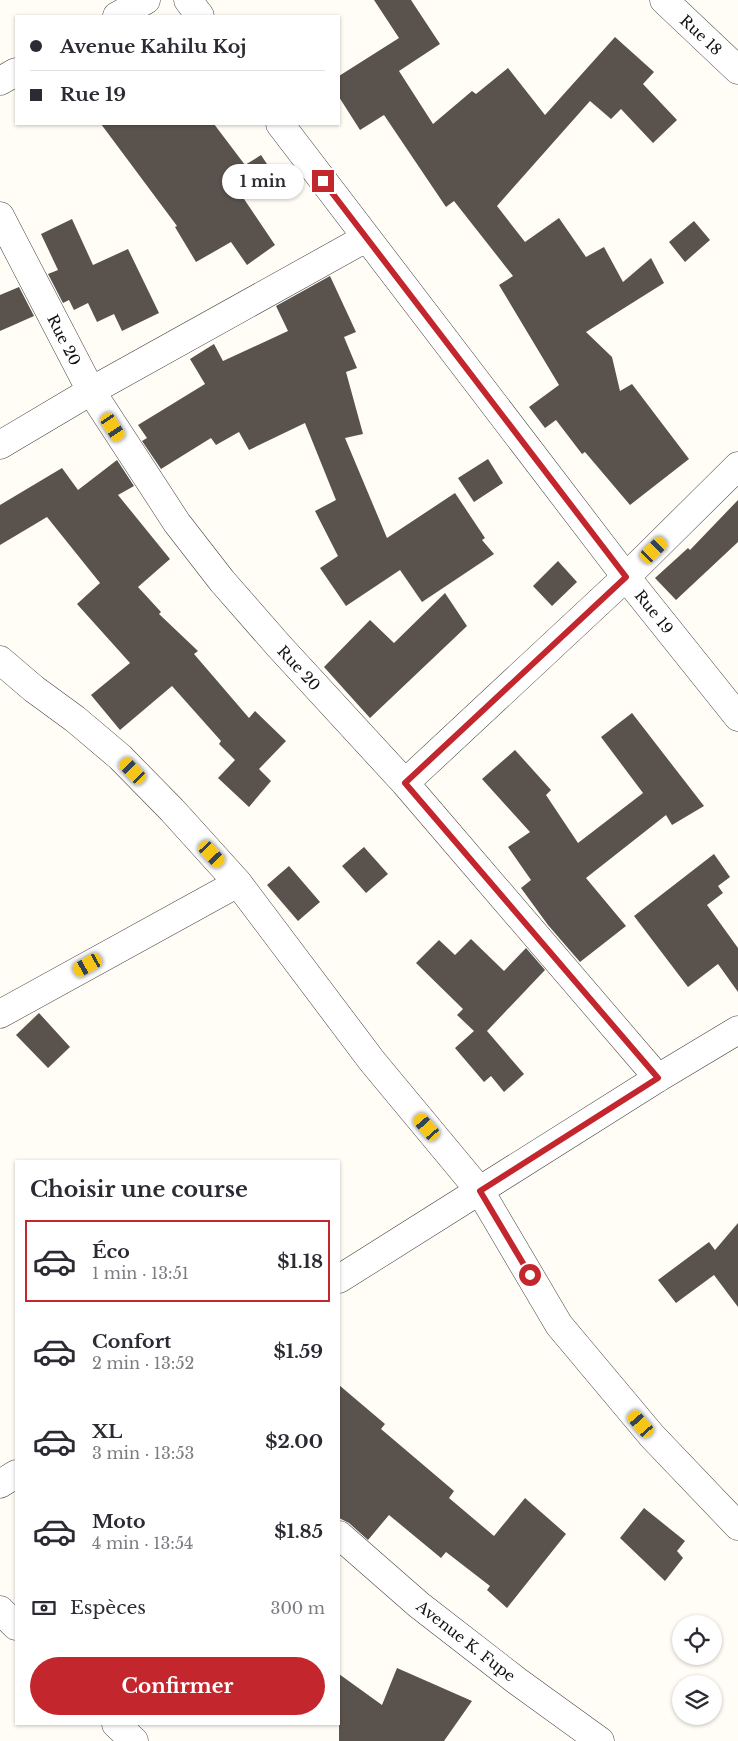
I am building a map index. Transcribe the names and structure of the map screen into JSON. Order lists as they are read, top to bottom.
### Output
{
  "streets": {
    "street": [
      "Rue 18",
      "Rue 20",
      "Rue 19",
      "Avenue K. Fupe"
    ]
  },
  "page": {
    "banner": ["Avenue Kahilu Koj", "Rue 19"],
    "bubble": "1 min",
    "heading": "Choisir une course",
    "list": [
      {
        "name": "Éco",
        "note": "1 min · 13:51",
        "value": "$1.18"
      },
      {
        "name": "Confort",
        "note": "2 min · 13:52",
        "value": "$1.59"
      },
      {
        "name": "XL",
        "note": "3 min · 13:53",
        "value": "$2.00"
      },
      {
        "name": "Moto",
        "note": "4 min · 13:54",
        "value": "$1.85"
      }
    ],
    "pay": ["Espèces", "300 m"],
    "buttons": "Confirmer"
  }
}
